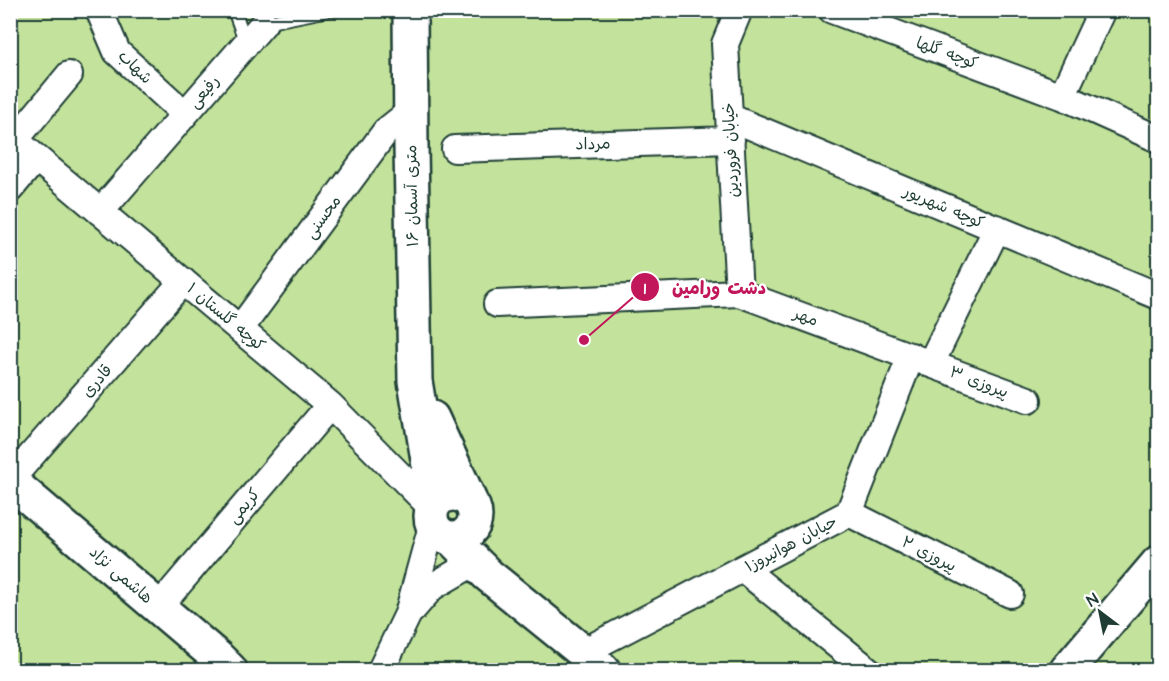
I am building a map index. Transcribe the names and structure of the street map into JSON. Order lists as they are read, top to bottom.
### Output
{
  "streets": {
    "main road": ["۱۶ متری آسمان", "هاشمی نژاد"],
    "street": [
      "کوچه گلها",
      "شهاب",
      "رفیعی",
      "مرداد",
      "خیابان فروردین",
      "کوچه شهریور",
      "محسنی",
      "کوچه گلستان ۱",
      "مهر",
      "قادری",
      "پیروزی ۳",
      "کریمی",
      "حیابان هوانیروز۱",
      "پیروزی ۲"
    ]
  },
  "crossings": [
    ["شهاب", "رفیعی"],
    ["رفیعی", "کوچه گلستان ۱"],
    ["مرداد", "خیابان فروردین"],
    ["مرداد", "کوچه شهریور"],
    ["خیابان فروردین", "کوچه شهریور"],
    ["خیابان فروردین", "مهر"],
    ["۱۶ متری آسمان", "محسنی"],
    ["۱۶ متری آسمان", "کوچه گلستان ۱"],
    ["کوچه شهریور", "حیابان هوانیروز۱"],
    ["محسنی", "کوچه گلستان ۱"],
    ["کوچه گلستان ۱", "قادری"],
    ["کوچه گلستان ۱", "کریمی"],
    ["مهر", "پیروزی ۳"],
    ["مهر", "حیابان هوانیروز۱"],
    ["قادری", "هاشمی نژاد"],
    ["پیروزی ۳", "حیابان هوانیروز۱"],
    ["کریمی", "هاشمی نژاد"],
    ["حیابان هوانیروز۱", "پیروزی ۲"]
  ],
  "places": ["دشت ورامین"],
  "north": "top left"
}
